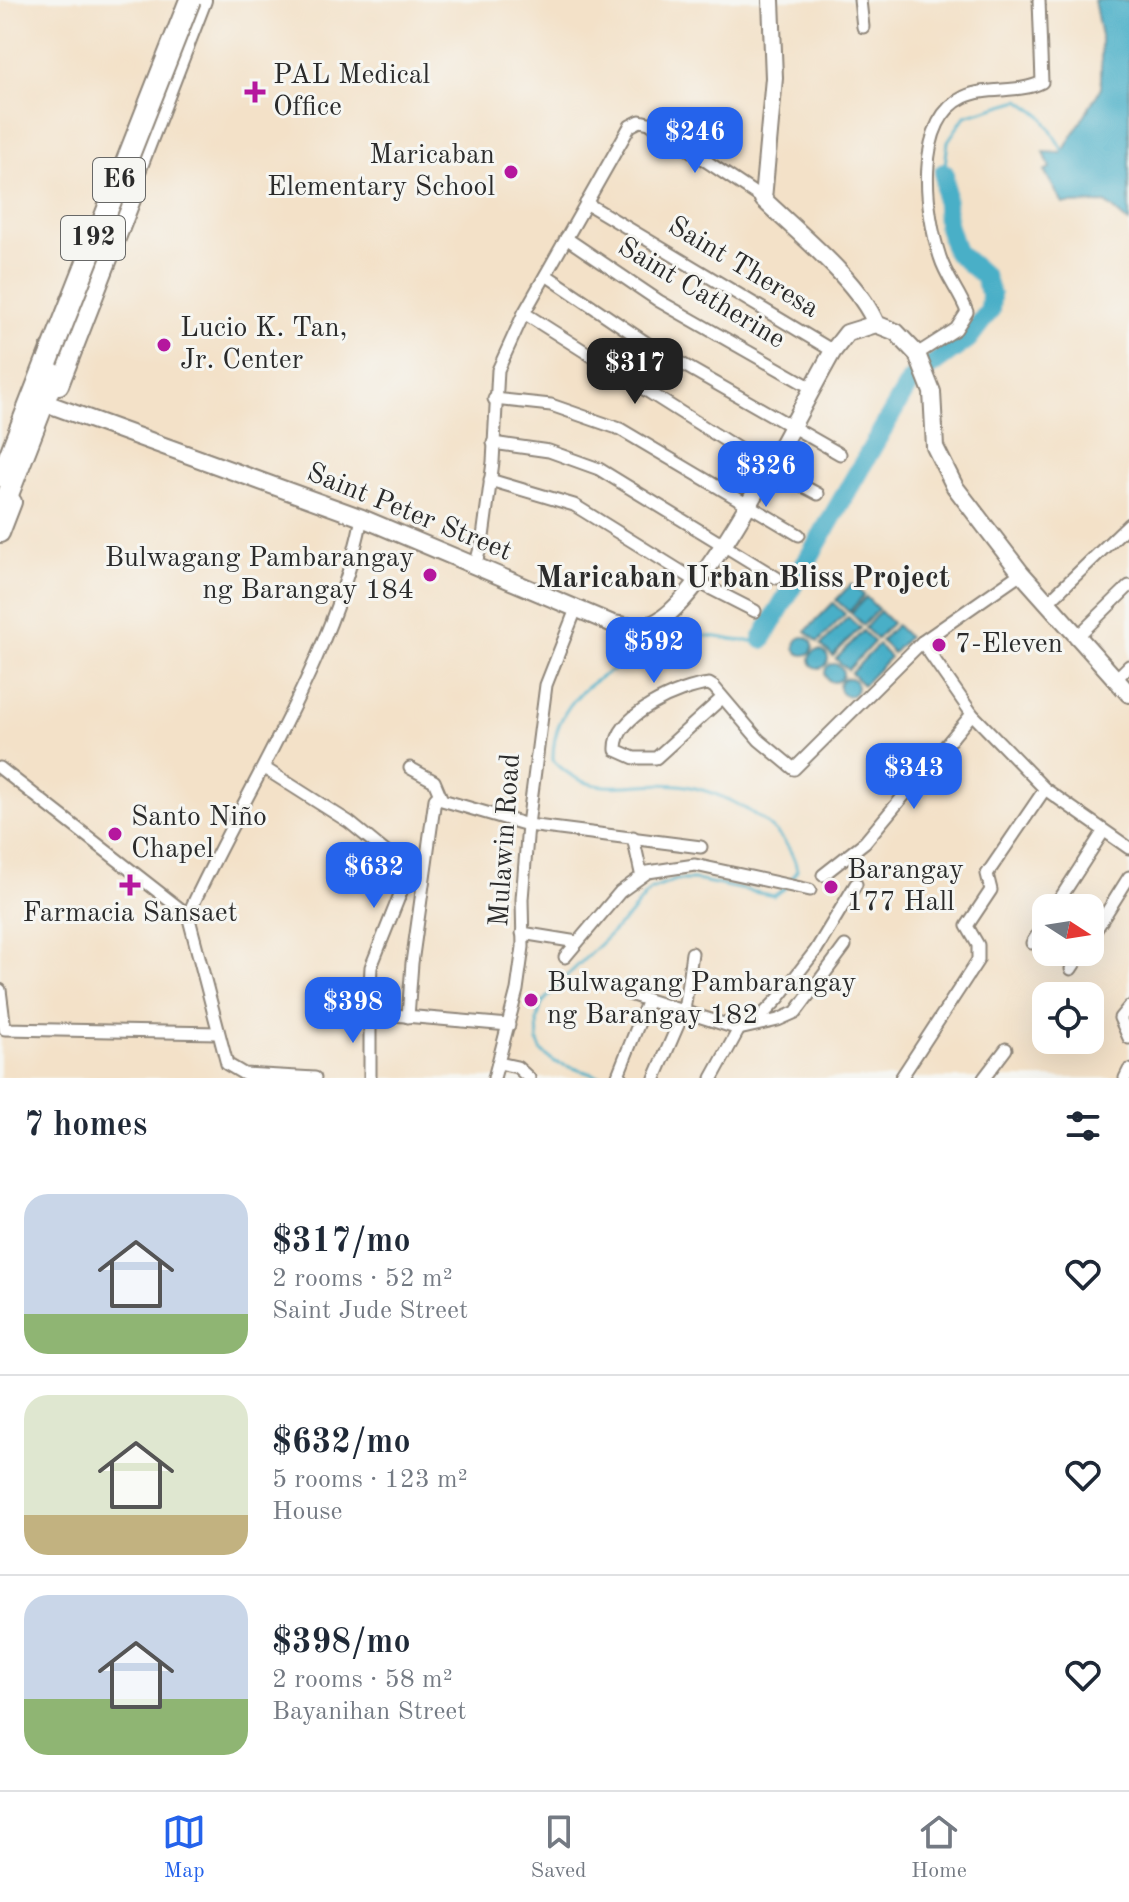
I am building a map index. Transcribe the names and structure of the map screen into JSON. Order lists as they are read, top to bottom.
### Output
{
  "streets": {
    "highway": ["E6"],
    "main road": ["192"],
    "street": [
      "Saint Theresa",
      "Saint Catherine",
      "Saint Peter Street",
      "Mulawin Road"
    ]
  },
  "crossings": [
    ["E6", "192"],
    ["192", "Saint Peter Street"],
    ["Saint Theresa", "Saint Peter Street"],
    ["Saint Catherine", "Saint Peter Street"],
    ["Saint Peter Street", "Mulawin Road"]
  ],
  "districts": ["Maricaban Urban Bliss Project"],
  "places": {
    "health": ["PAL Medical Office", "Farmacia Sansaet"],
    "other": [
      "Maricaban Elementary School",
      "Lucio K. Tan, Jr. Center",
      "Bulwagang Pambarangay ng Barangay 184",
      "7-Eleven",
      "Santo Niño Chapel",
      "Barangay 177 Hall",
      "Bulwagang Pambarangay ng Barangay 182"
    ]
  },
  "north": "right",
  "page": {
    "price": [
      "$246",
      "$317",
      "$326",
      "$592",
      "$343",
      "$632",
      "$398"
    ],
    "heading": "7 homes",
    "list": [
      {
        "name": "$317/mo",
        "note": "2 rooms · 52 m² · Saint Jude Street"
      },
      {
        "name": "$632/mo",
        "note": "5 rooms · 123 m² · House"
      },
      {
        "name": "$398/mo",
        "note": "2 rooms · 58 m² · Bayanihan Street"
      }
    ],
    "tabs": ["Map", "Saved", "Home"]
  }
}
